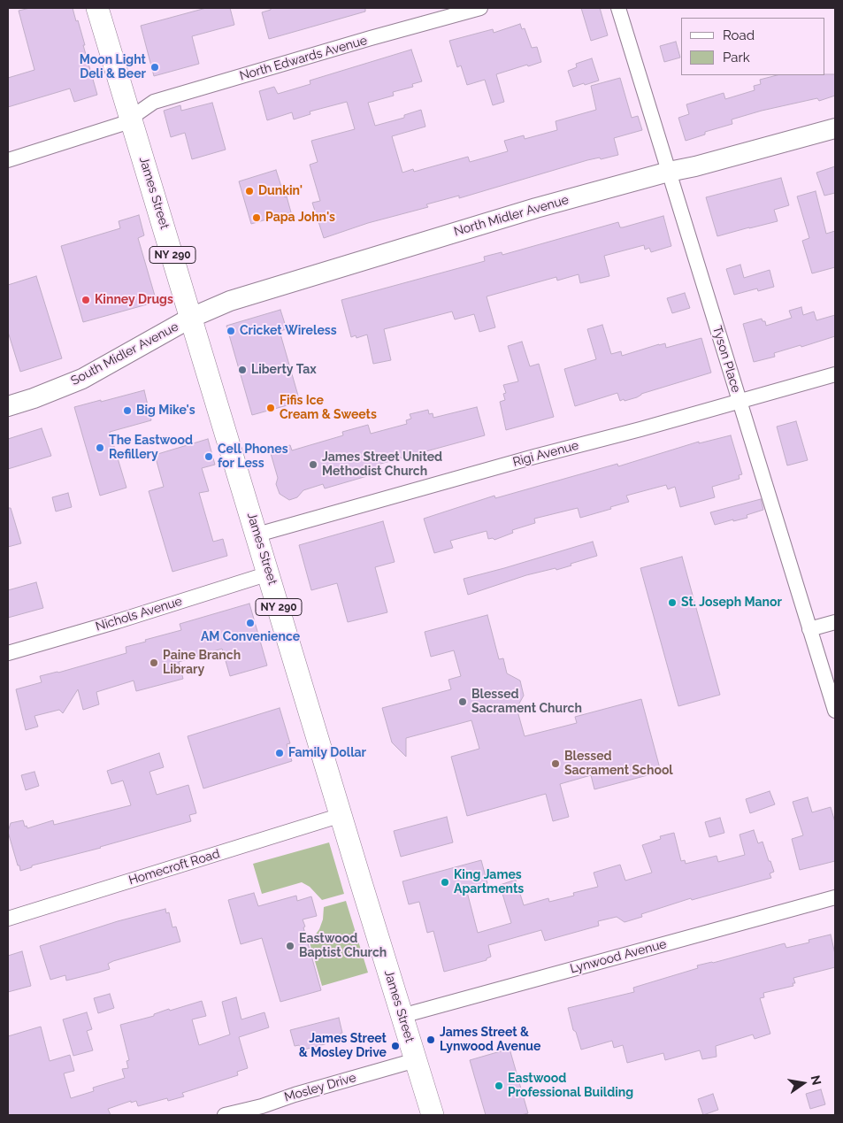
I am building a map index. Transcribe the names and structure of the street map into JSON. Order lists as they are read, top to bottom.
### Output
{
  "streets": {
    "main road": [
      "James Street",
      "North Midler Avenue",
      "NY 290",
      "South Midler Avenue"
    ],
    "street": [
      "North Edwards Avenue",
      "Tyson Place",
      "Rigi Avenue",
      "Nichols Avenue",
      "Homecroft Road",
      "Lynwood Avenue",
      "Mosley Drive"
    ]
  },
  "crossings": [
    ["North Edwards Avenue", "James Street"],
    ["James Street", "North Midler Avenue"],
    ["James Street", "South Midler Avenue"],
    ["James Street", "Rigi Avenue"],
    ["James Street", "Nichols Avenue"],
    ["James Street", "Homecroft Road"],
    ["James Street", "Lynwood Avenue"],
    ["James Street", "Mosley Drive"],
    ["North Midler Avenue", "South Midler Avenue"],
    ["North Midler Avenue", "Tyson Place"],
    ["Tyson Place", "Rigi Avenue"]
  ],
  "places": [
    "Moon Light Deli & Beer",
    "Dunkin'",
    "Papa John's",
    "Kinney Drugs",
    "Cricket Wireless",
    "Liberty Tax",
    "Fifis Ice Cream & Sweets",
    "Big Mike's",
    "The Eastwood Refillery",
    "Cell Phones for Less",
    "James Street United Methodist Church",
    "St. Joseph Manor",
    "AM Convenience",
    "Paine Branch Library",
    "Blessed Sacrament Church",
    "Family Dollar",
    "Blessed Sacrament School",
    "King James Apartments",
    "Eastwood Baptist Church",
    "James Street & Lynwood Avenue",
    "James Street & Mosley Drive",
    "Eastwood Professional Building"
  ],
  "legend": ["Road", "Park"],
  "north": "right"
}
